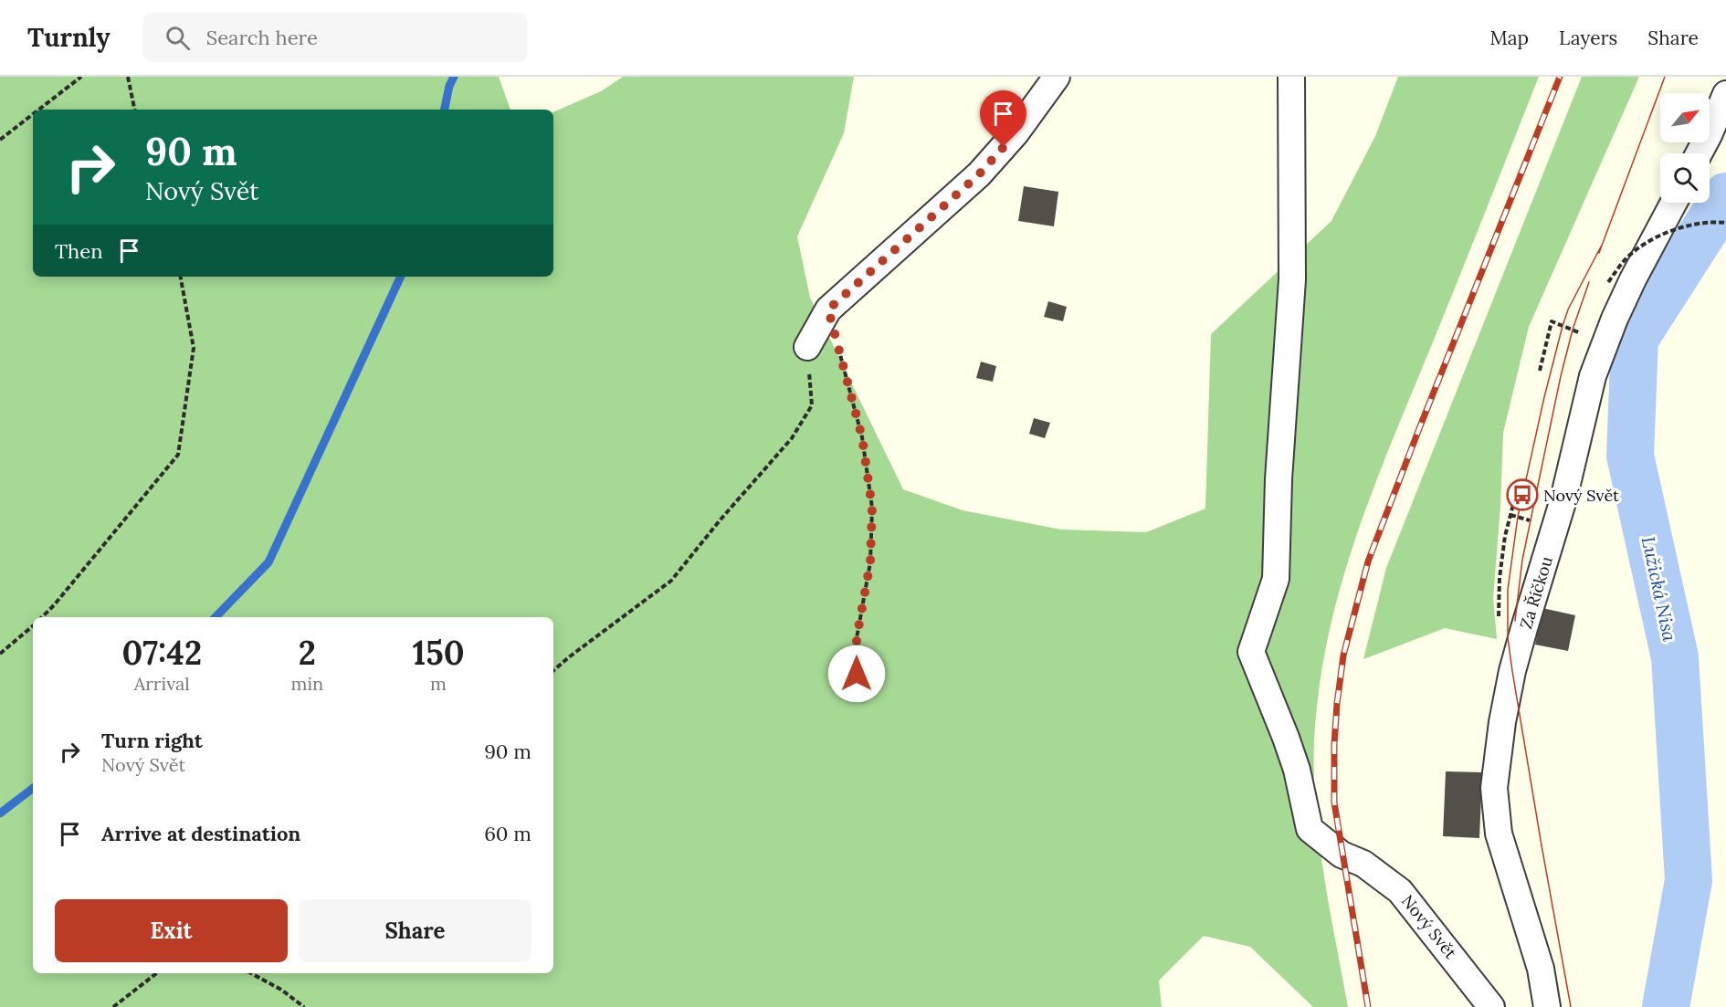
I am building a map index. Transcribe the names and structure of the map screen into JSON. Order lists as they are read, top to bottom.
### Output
{
  "streets": {
    "lane": ["Za Říčkou", "Nový Svět"]
  },
  "water": ["Lužická Nisa"],
  "places": {
    "bus stop": ["Nový Svět"]
  },
  "north": "top right",
  "page": {
    "header": "Turnly",
    "search": "Search here",
    "nav": ["Map", "Layers", "Share"],
    "turn": ["90 m", "Nový Svět"],
    "then": "Then",
    "eta": [
      "07:42",
      "Arrival",
      "2",
      "min",
      "150",
      "m"
    ],
    "list": [
      {
        "name": "Turn right",
        "note": "Nový Svět",
        "value": "90 m"
      },
      {
        "name": "Arrive at destination",
        "value": "60 m"
      }
    ],
    "buttons": ["Exit", "Share"]
  }
}
